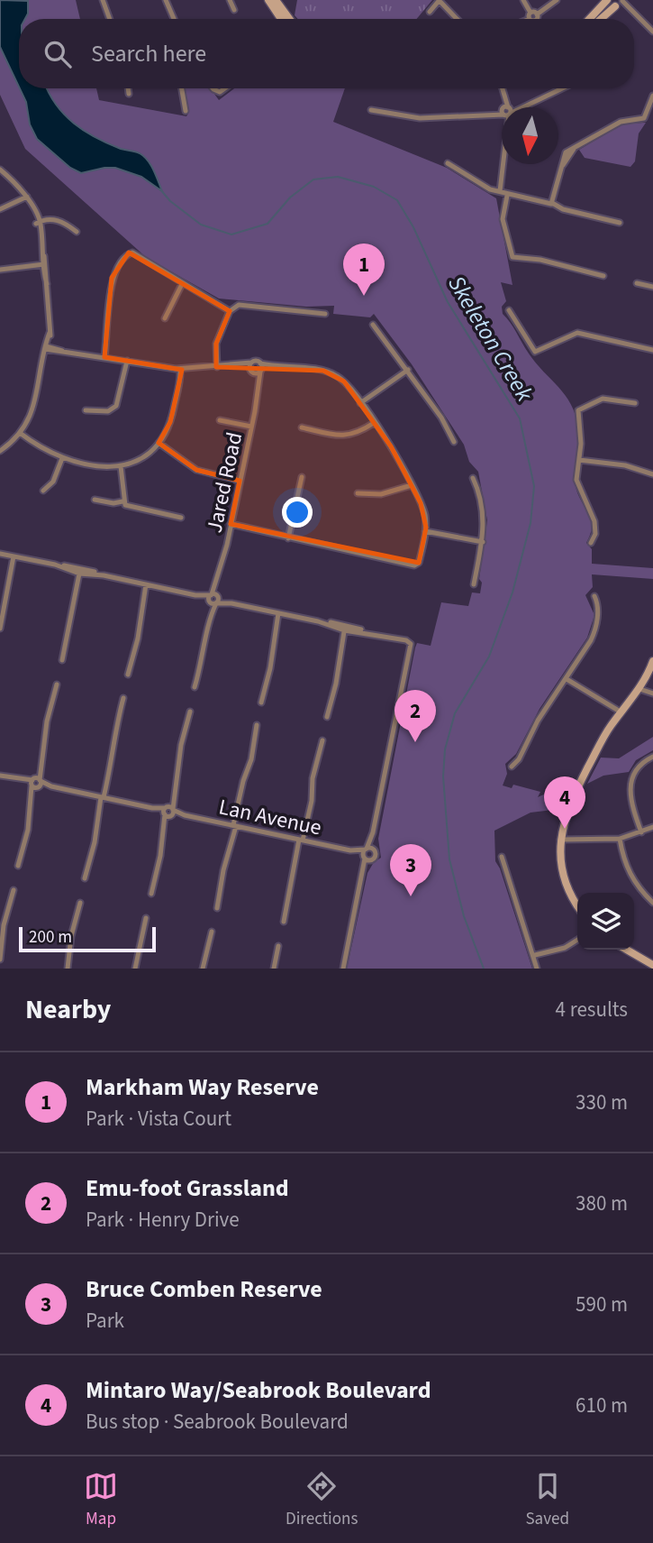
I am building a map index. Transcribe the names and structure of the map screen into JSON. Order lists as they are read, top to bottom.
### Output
{
  "streets": {
    "street": ["Jared Road", "Lan Avenue"]
  },
  "water": ["Skeleton Creek"],
  "scale_bar": "200 m",
  "north": "bottom",
  "page": {
    "search": "Search here",
    "pins": [
      "1",
      "2",
      "4",
      "3"
    ],
    "scale": "200 m",
    "heading": ["Nearby", "4 results"],
    "list": [
      {
        "mark": "1",
        "name": "Markham Way Reserve",
        "note": "Park · Vista Court",
        "value": "330 m"
      },
      {
        "mark": "2",
        "name": "Emu-foot Grassland",
        "note": "Park · Henry Drive",
        "value": "380 m"
      },
      {
        "mark": "3",
        "name": "Bruce Comben Reserve",
        "note": "Park",
        "value": "590 m"
      },
      {
        "mark": "4",
        "name": "Mintaro Way/Seabrook Boulevard",
        "note": "Bus stop · Seabrook Boulevard",
        "value": "610 m"
      }
    ],
    "nav": ["Map", "Directions", "Saved"]
  }
}
